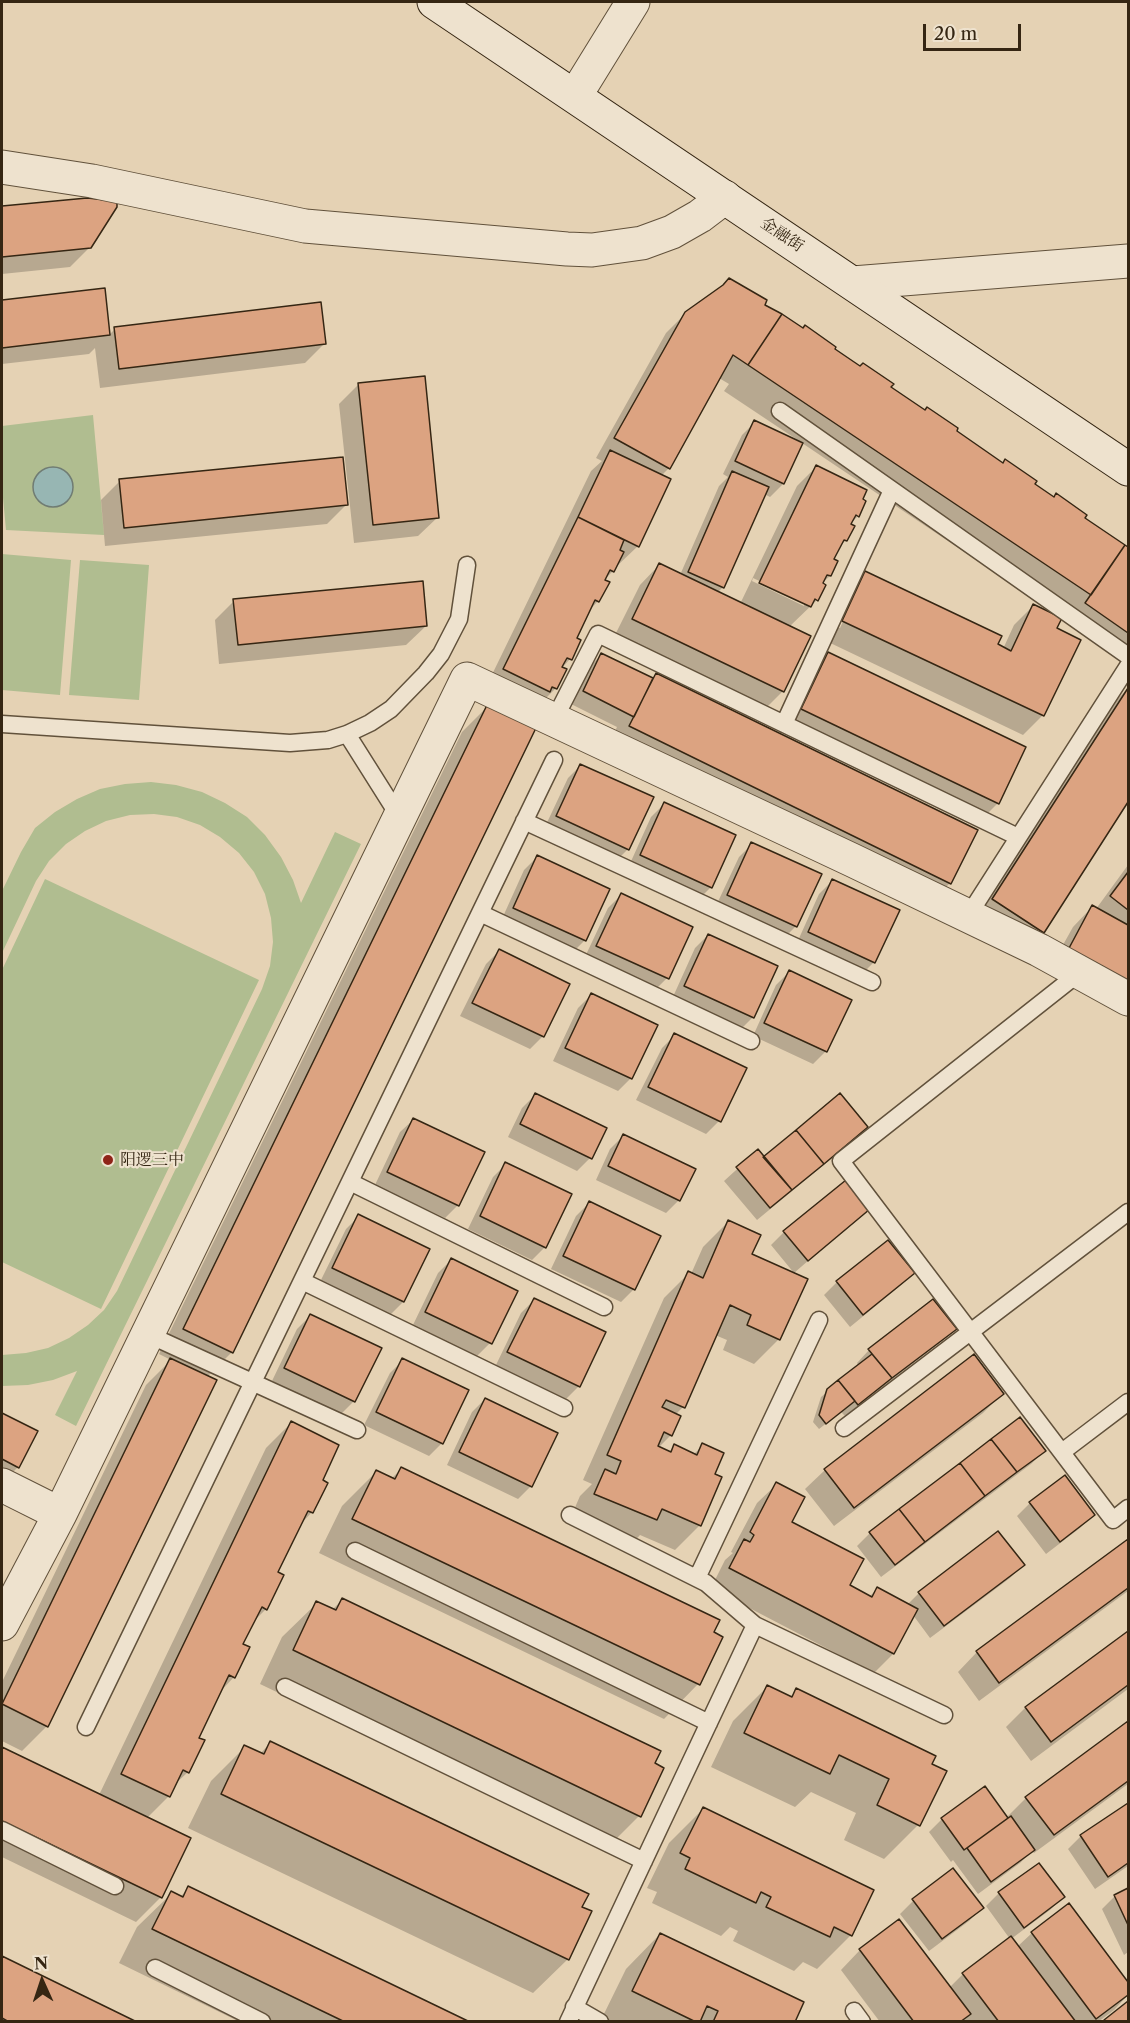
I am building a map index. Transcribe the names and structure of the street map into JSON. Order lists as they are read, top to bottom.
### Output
{
  "streets": {
    "street": ["金融街"]
  },
  "places": ["阳逻三中"],
  "scale_bar": "20 m",
  "north": "top"
}
